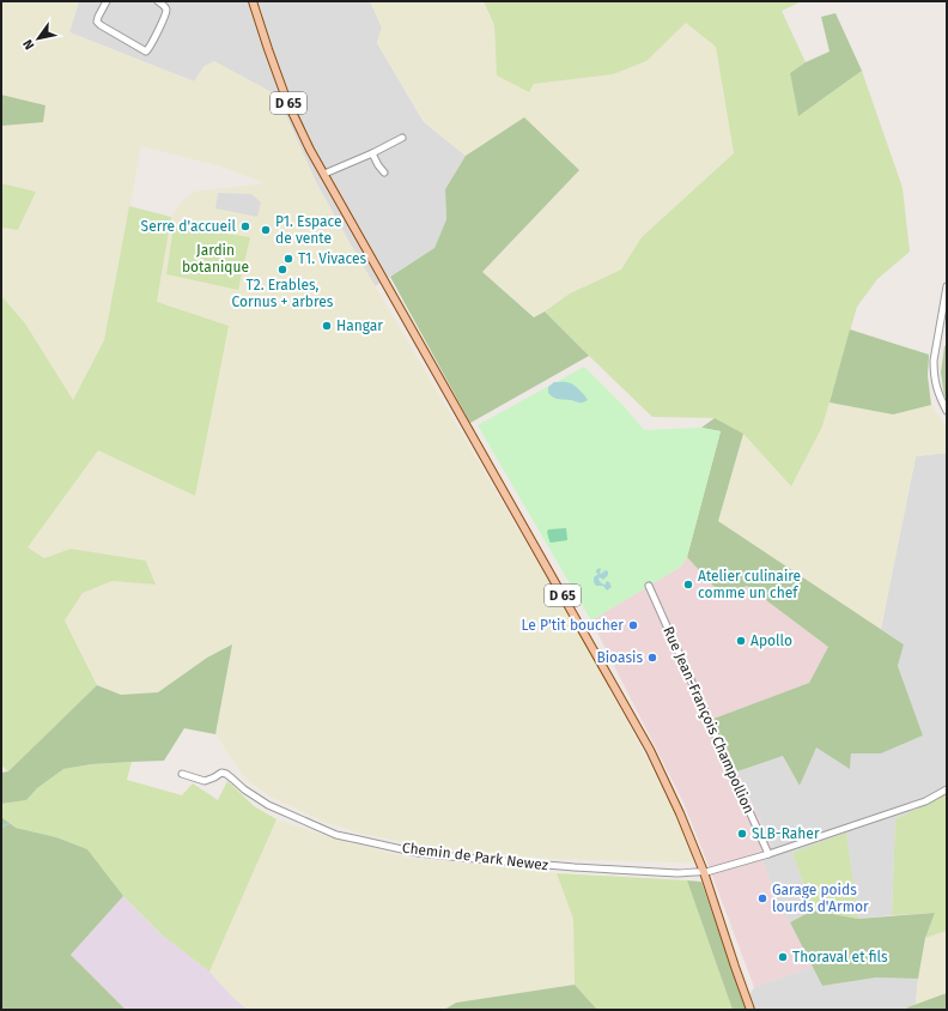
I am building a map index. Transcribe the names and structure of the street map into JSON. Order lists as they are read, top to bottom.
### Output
{
  "streets": {
    "main road": ["D 65"],
    "street": ["Rue Jean-François Champollion", "Chemin de Park Newez"]
  },
  "crossings": [
    ["D 65", "Chemin de Park Newez"]
  ],
  "parks": ["Jardin botanique"],
  "places": [
    "Serre d'accueil",
    "P1. Espace de vente",
    "T1. Vivaces",
    "T2. Erables, Cornus + arbres",
    "Hangar",
    "Atelier culinaire comme un chef",
    "Le P'tit boucher",
    "Apollo",
    "Bioasis",
    "SLB-Raher",
    "Garage poids lourds d'Armor",
    "Thoraval et fils"
  ],
  "north": "bottom left"
}
